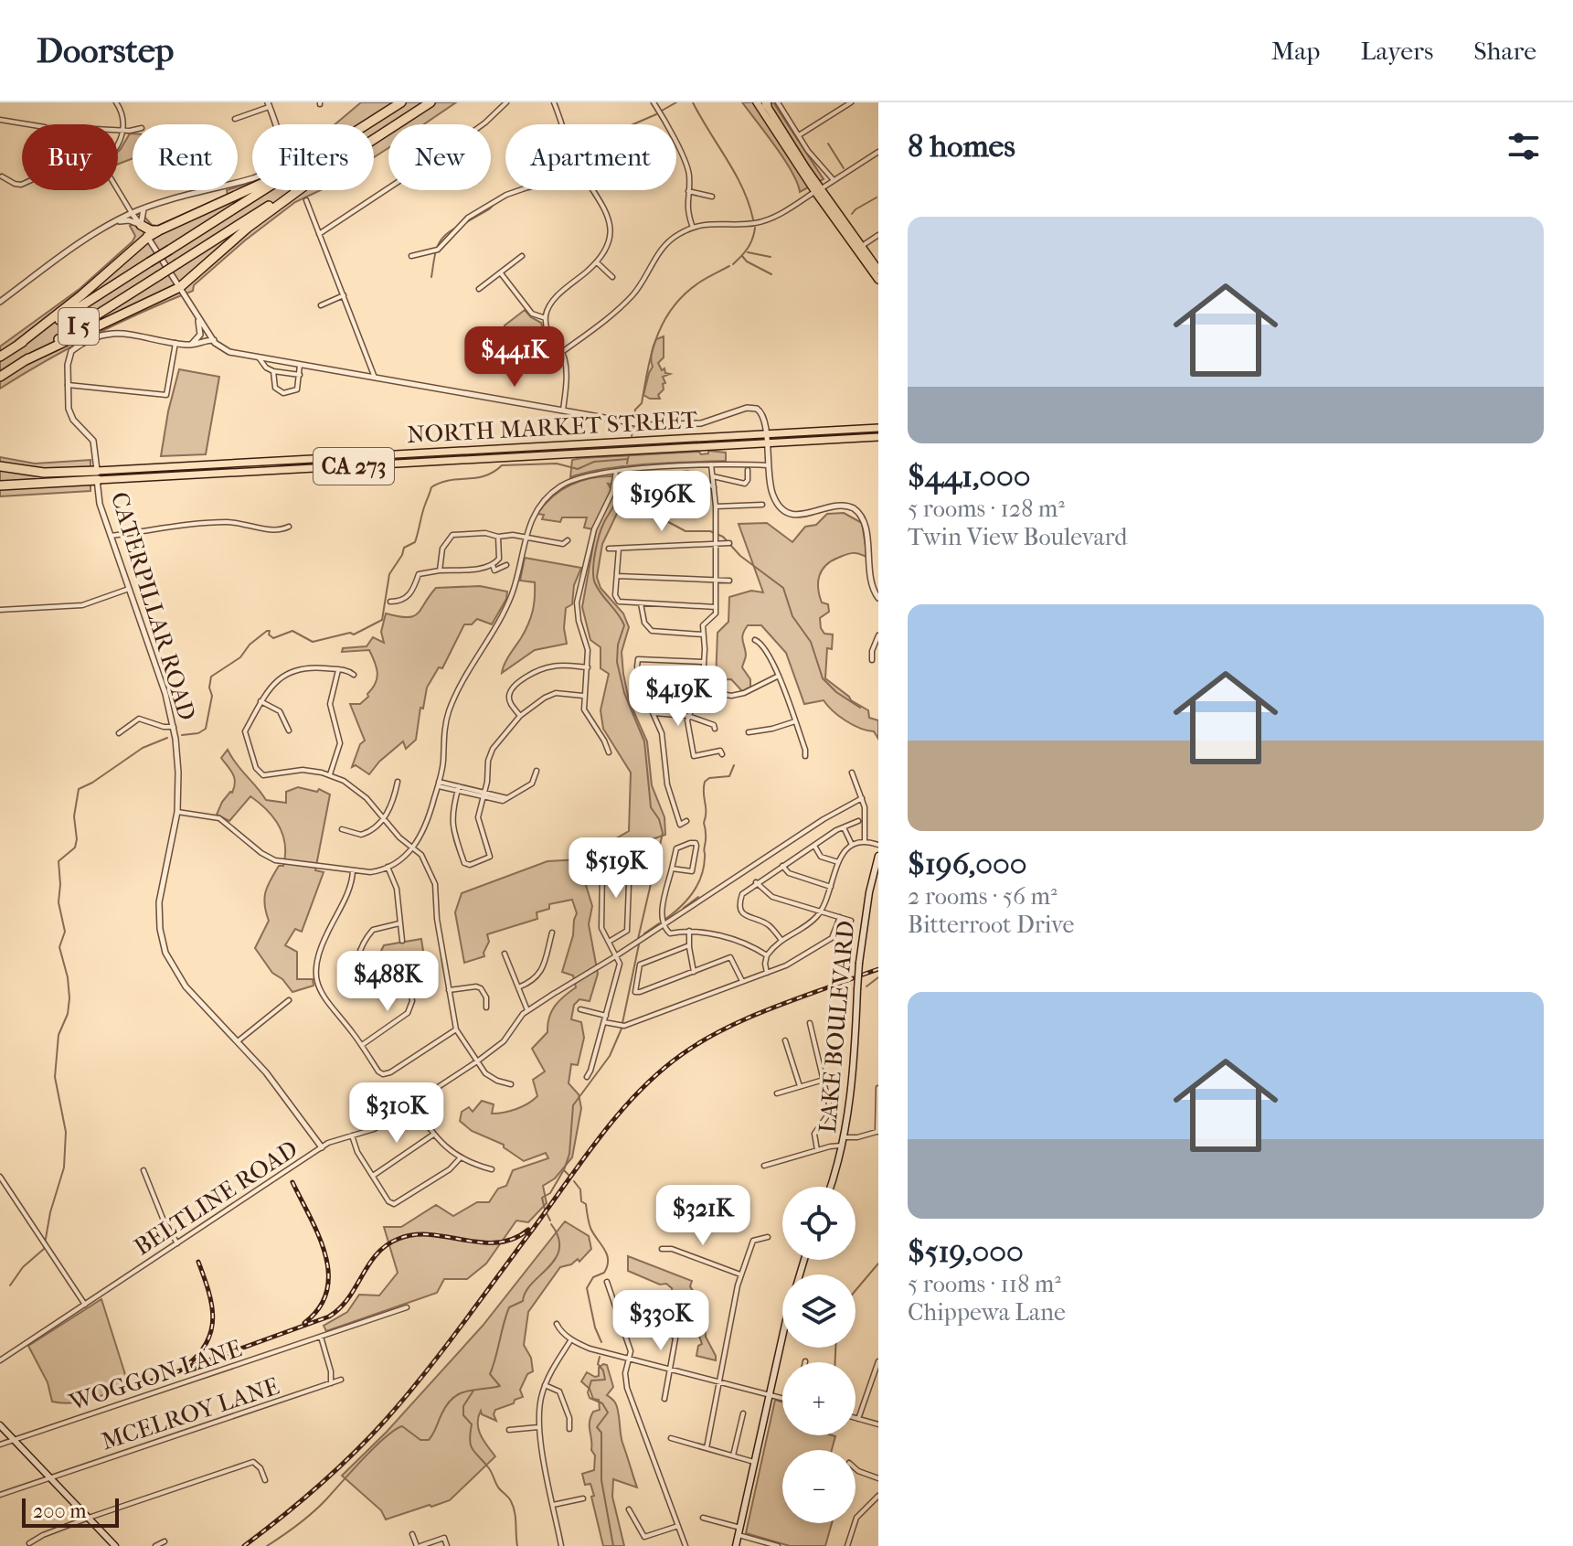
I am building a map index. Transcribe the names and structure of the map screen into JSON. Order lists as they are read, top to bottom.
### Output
{
  "streets": {
    "highway": ["I 5"],
    "main road": ["NORTH MARKET STREET", "CA 273", "LAKE BOULEVARD"],
    "street": [
      "CATERPILLAR ROAD",
      "BELTLINE ROAD",
      "WOGGON LANE",
      "MCELROY LANE"
    ]
  },
  "crossings": [
    ["NORTH MARKET STREET", "CATERPILLAR ROAD"],
    ["CATERPILLAR ROAD", "BELTLINE ROAD"]
  ],
  "scale_bar": "200 m",
  "page": {
    "header": "Doorstep",
    "nav": ["Map", "Layers", "Share"],
    "heading": "8 homes",
    "chip": [
      "Buy",
      "Rent",
      "Filters",
      "New",
      "Apartment"
    ],
    "list": [
      {
        "name": "$441,000",
        "note": "5 rooms · 128 m² · Twin View Boulevard"
      },
      {
        "name": "$196,000",
        "note": "2 rooms · 56 m² · Bitterroot Drive"
      },
      {
        "name": "$519,000",
        "note": "5 rooms · 118 m² · Chippewa Lane"
      }
    ],
    "price": [
      "$441K",
      "$196K",
      "$419K",
      "$519K",
      "$488K",
      "$310K",
      "$321K",
      "$330K"
    ],
    "map_buttons": ["+", "−"],
    "scale": "200 m"
  }
}
